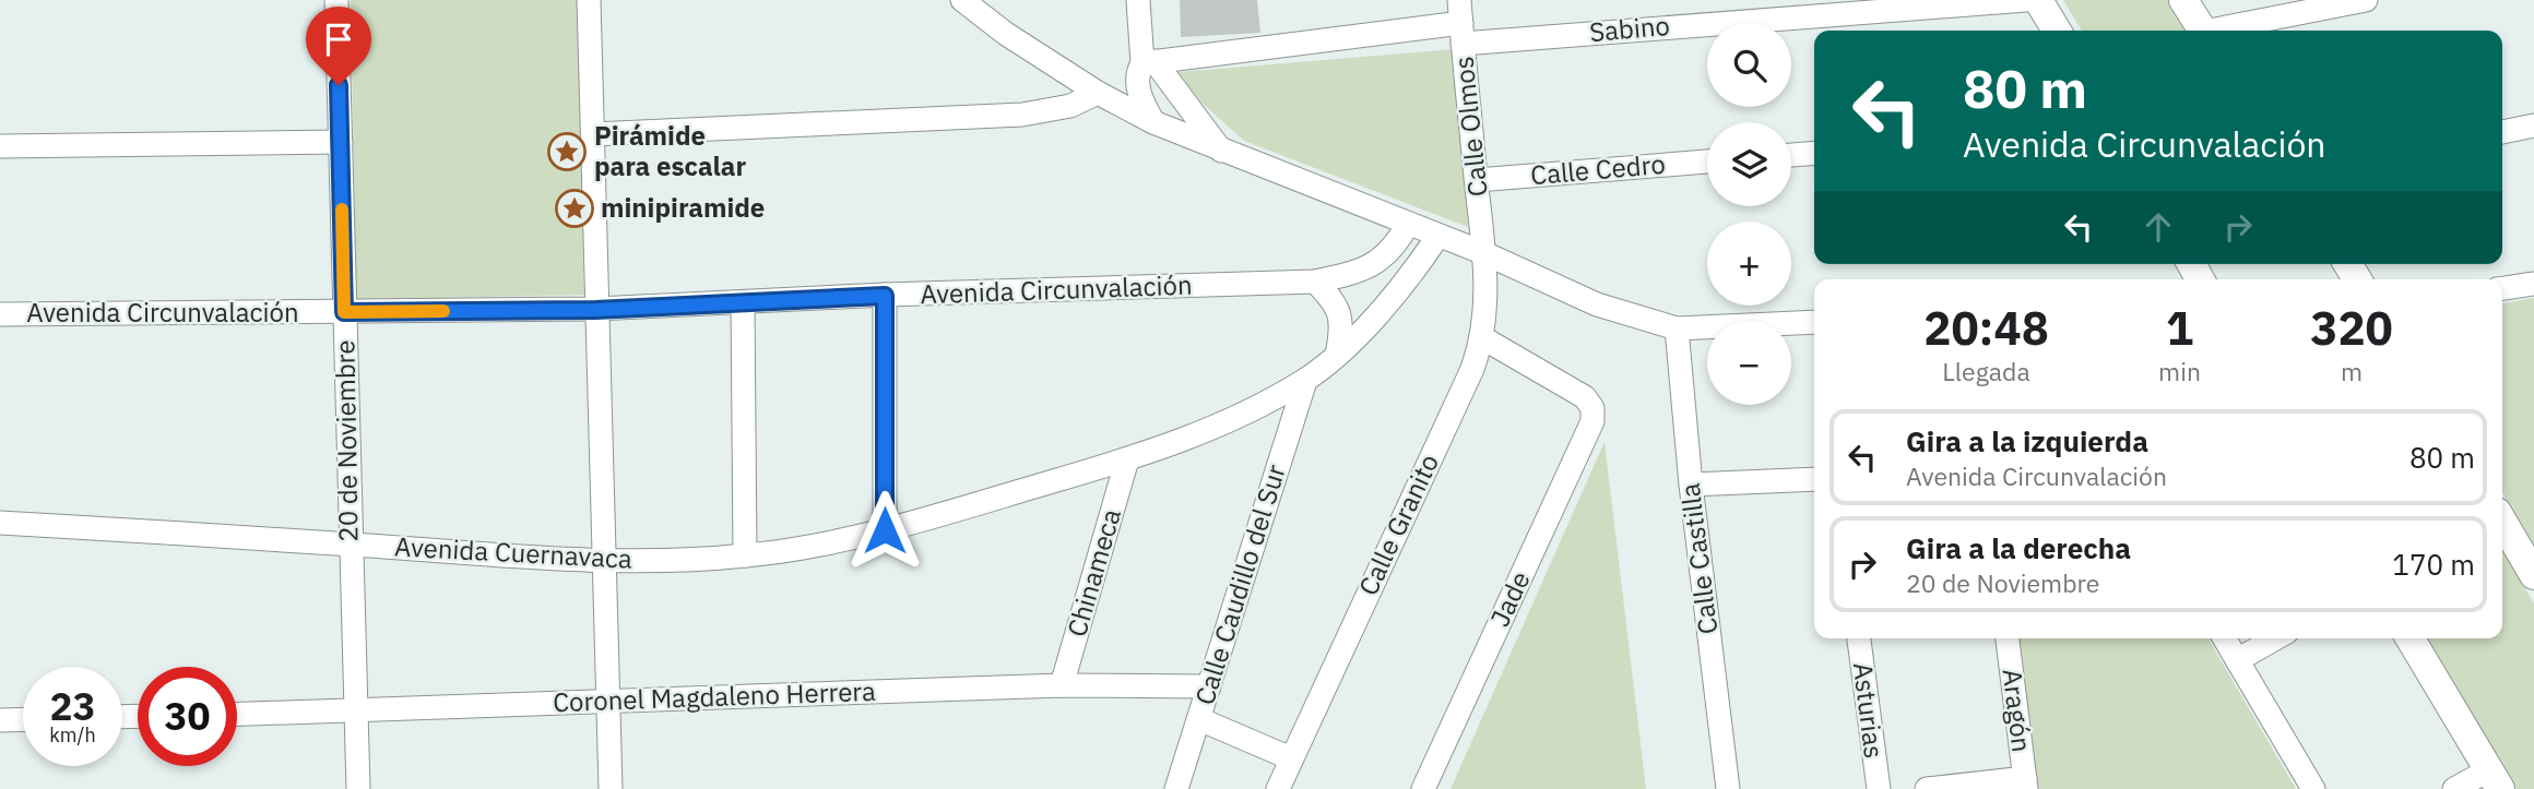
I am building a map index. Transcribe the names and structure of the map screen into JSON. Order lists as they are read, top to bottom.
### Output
{
  "streets": {
    "street": [
      "Sabino",
      "Calle Olmos",
      "Calle Cedro",
      "Avenida Circunvalación",
      "20 de Noviembre",
      "Calle Granito",
      "Avenida Cuernavaca",
      "Calle Castilla",
      "Chinameca",
      "Calle Caudillo del Sur",
      "Jade",
      "Coronel Magdaleno Herrera",
      "Asturias",
      "Aragón"
    ]
  },
  "crossings": [
    ["Sabino", "Calle Olmos"],
    ["Calle Olmos", "Calle Cedro"],
    ["Calle Olmos", "Calle Granito"],
    ["Avenida Circunvalación", "20 de Noviembre"],
    ["20 de Noviembre", "Avenida Cuernavaca"],
    ["20 de Noviembre", "Coronel Magdaleno Herrera"],
    ["Calle Granito", "Jade"],
    ["Avenida Cuernavaca", "Chinameca"],
    ["Avenida Cuernavaca", "Calle Caudillo del Sur"],
    ["Chinameca", "Coronel Magdaleno Herrera"],
    ["Calle Caudillo del Sur", "Coronel Magdaleno Herrera"]
  ],
  "places": {
    "place": ["Pirámide para escalar", "minipiramide"]
  },
  "page": {
    "map_buttons": ["+", "−"],
    "turn": ["80 m", "Avenida Circunvalación"],
    "eta": [
      "20:48",
      "Llegada",
      "1",
      "min",
      "320",
      "m"
    ],
    "list": [
      {
        "name": "Gira a la izquierda",
        "note": "Avenida Circunvalación",
        "value": "80 m"
      },
      {
        "name": "Gira a la derecha",
        "note": "20 de Noviembre",
        "value": "170 m"
      }
    ],
    "speed": "23 km/h",
    "limit": "30"
  }
}
